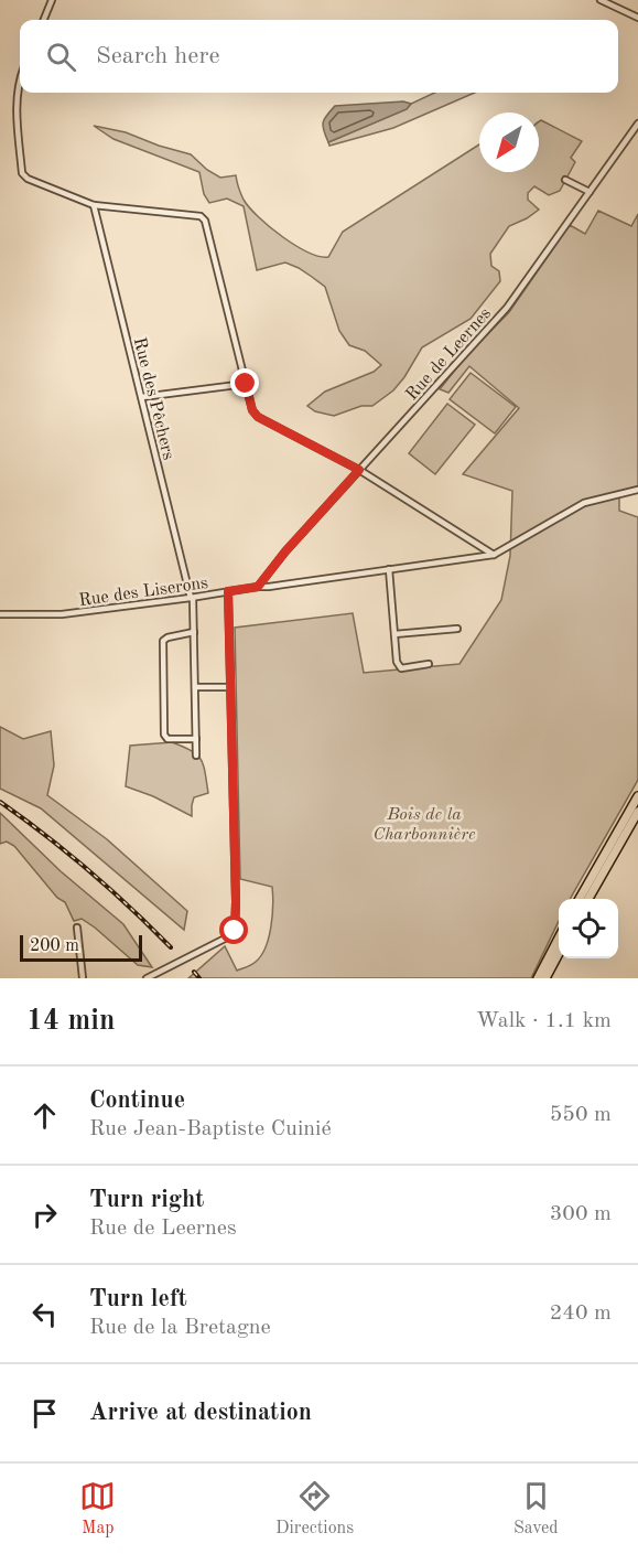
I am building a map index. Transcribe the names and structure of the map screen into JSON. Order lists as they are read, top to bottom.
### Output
{
  "streets": {
    "street": ["Rue de Leernes", "Rue des Pêchers", "Rue des Liserons"]
  },
  "crossings": [
    ["Rue de Leernes", "Rue des Liserons"],
    ["Rue des Pêchers", "Rue des Liserons"]
  ],
  "parks": ["Bois de la Charbonnière"],
  "scale_bar": "200 m",
  "north": "bottom left",
  "page": {
    "search": "Search here",
    "scale": "200 m",
    "heading": ["14 min", "Walk · 1.1 km"],
    "list": [
      ["Continue", "Rue Jean-Baptiste Cuinié", "550 m"],
      ["Turn right", "Rue de Leernes", "300 m"],
      ["Turn left", "Rue de la Bretagne", "240 m"],
      "Arrive at destination"
    ],
    "nav": ["Map", "Directions", "Saved"]
  }
}
